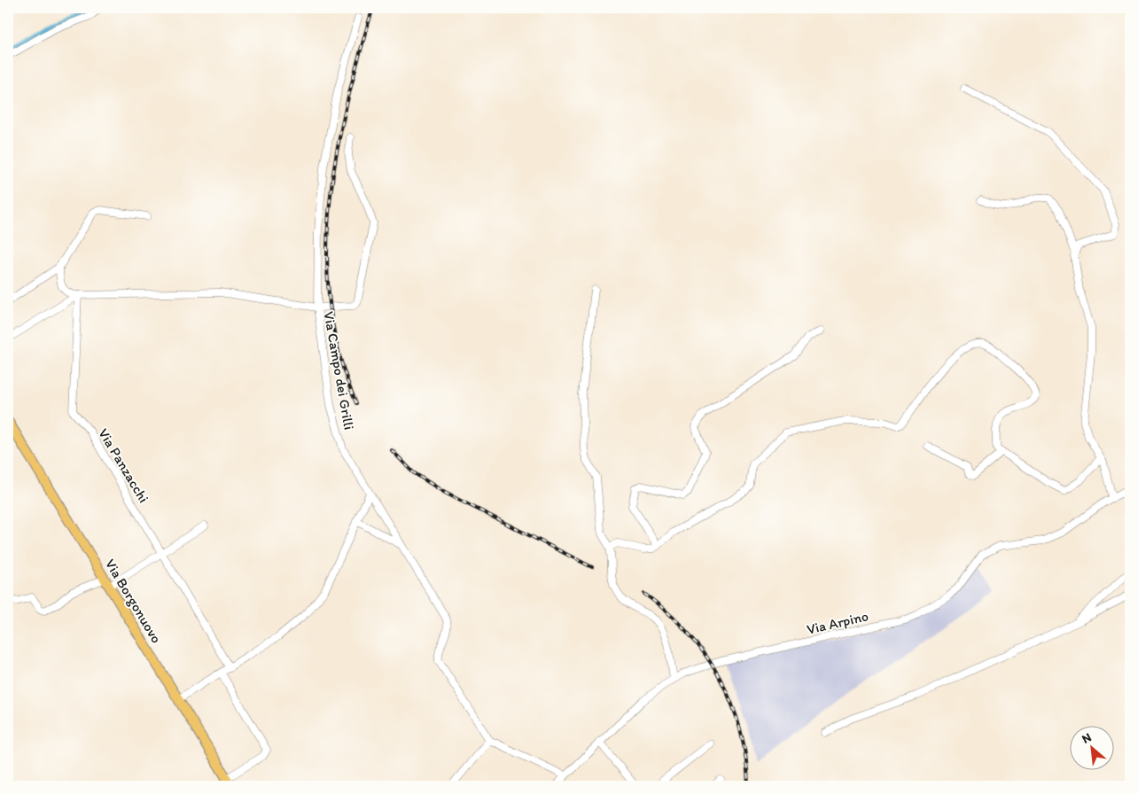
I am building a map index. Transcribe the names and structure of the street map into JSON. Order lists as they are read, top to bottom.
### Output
{
  "streets": {
    "main road": ["Via Borgonuovo"],
    "street": ["Via Campo dei Grilli", "Via Panzacchi", "Via Arpino"]
  },
  "crossings": [
    ["Via Campo dei Grilli", "Via Panzacchi"]
  ],
  "north": "top left"
}
